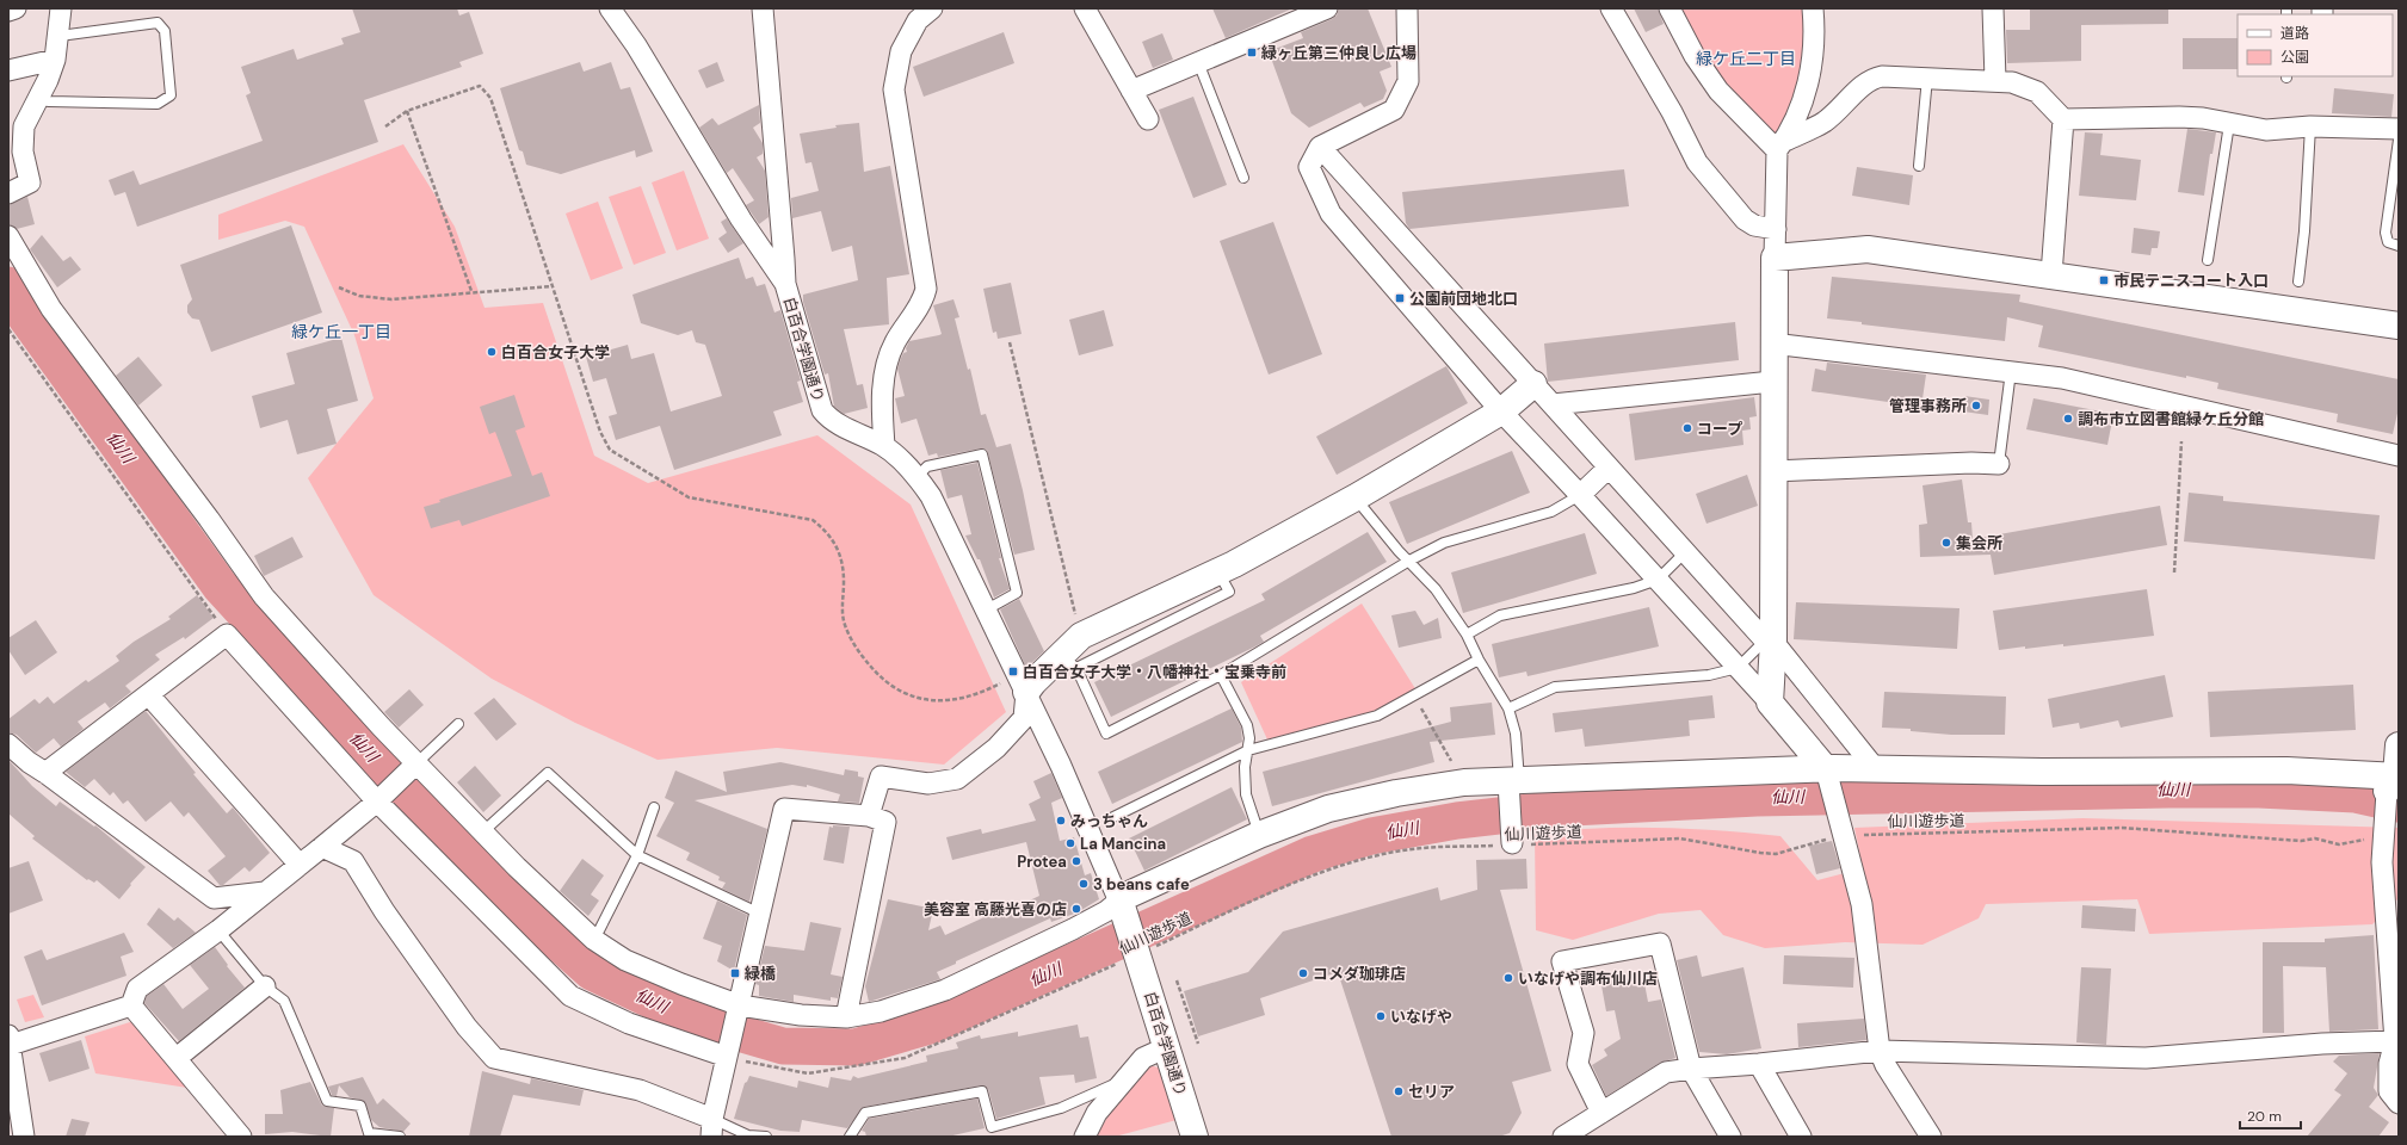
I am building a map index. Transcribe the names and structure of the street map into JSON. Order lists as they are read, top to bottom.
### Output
{
  "streets": {
    "street": ["白百合学園通り"],
    "path": ["仙川遊歩道"]
  },
  "crossings": [
    ["白百合学園通り", "仙川遊歩道"]
  ],
  "districts": ["緑ケ丘二丁目", "緑ケ丘一丁目"],
  "water": ["仙川"],
  "places": {
    "transit": [
      "緑ヶ丘第三仲良し広場",
      "市民テニスコート入口",
      "公園前団地北口",
      "白百合女子大学・八幡神社・宝乗寺前",
      "緑橋"
    ],
    "other": [
      "白百合女子大学",
      "管理事務所",
      "調布市立図書館緑ケ丘分館",
      "コープ",
      "集会所",
      "みっちゃん",
      "La Mancina",
      "Protea",
      "3 beans cafe",
      "美容室 高藤光喜の店",
      "コメダ珈琲店",
      "いなげや調布仙川店",
      "いなげや",
      "セリア"
    ]
  },
  "legend": ["道路", "公園"],
  "scale_bar": "20 m"
}
